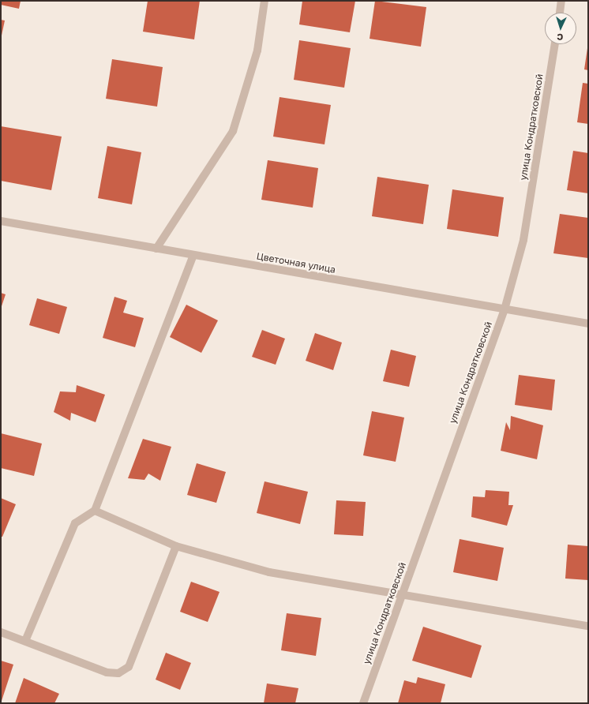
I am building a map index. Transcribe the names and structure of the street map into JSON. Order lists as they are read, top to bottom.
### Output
{
  "streets": {
    "street": ["улица Кондратковской", "Цветочная улица"]
  },
  "crossings": [
    ["улица Кондратковской", "Цветочная улица"]
  ],
  "north": "bottom"
}
